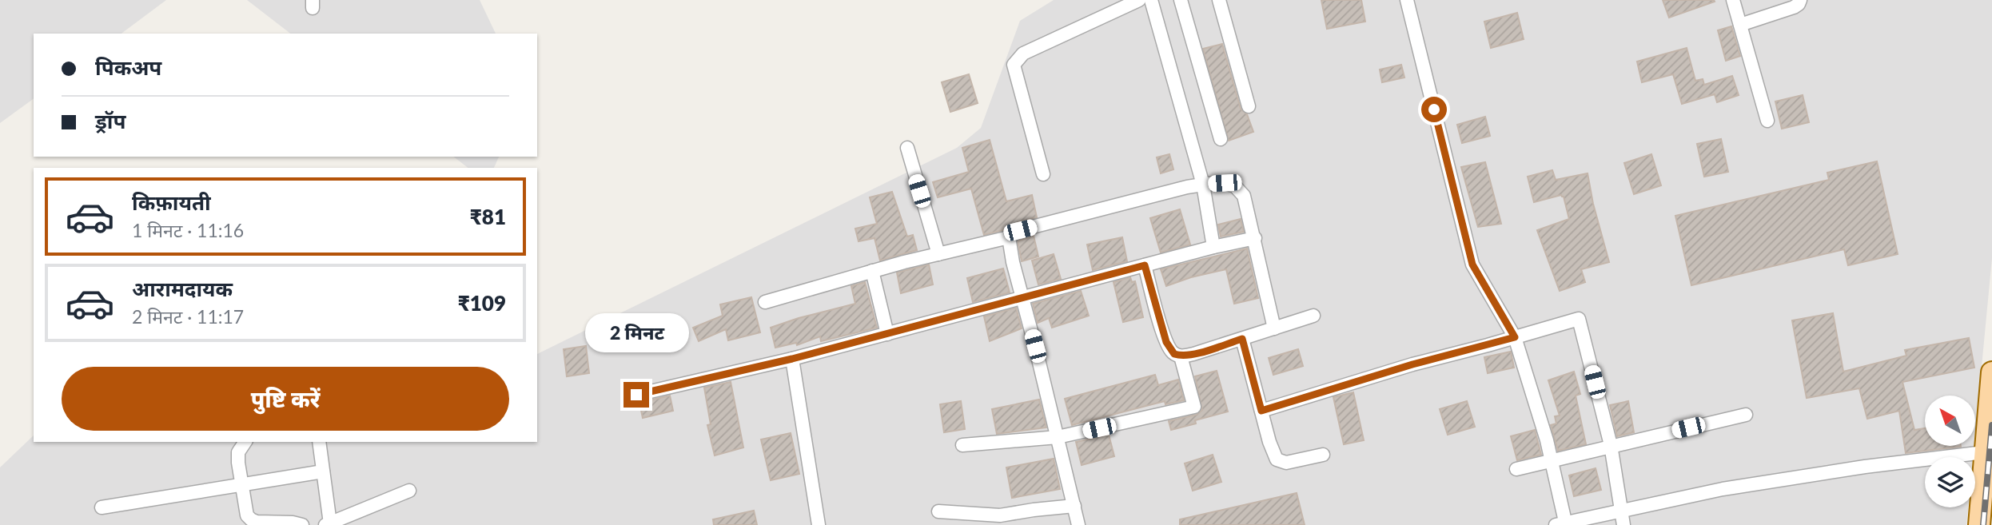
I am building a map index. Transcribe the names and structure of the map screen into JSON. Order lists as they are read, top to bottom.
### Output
{
  "north": "top left",
  "page": {
    "banner": ["पिकअप", "ड्रॉप"],
    "list": [
      {
        "name": "किफ़ायती",
        "note": "1 मिनट · 11:16",
        "value": "₹81"
      },
      {
        "name": "आरामदायक",
        "note": "2 मिनट · 11:17",
        "value": "₹109"
      }
    ],
    "bubble": "2 मिनट",
    "buttons": "पुष्टि करें"
  }
}
